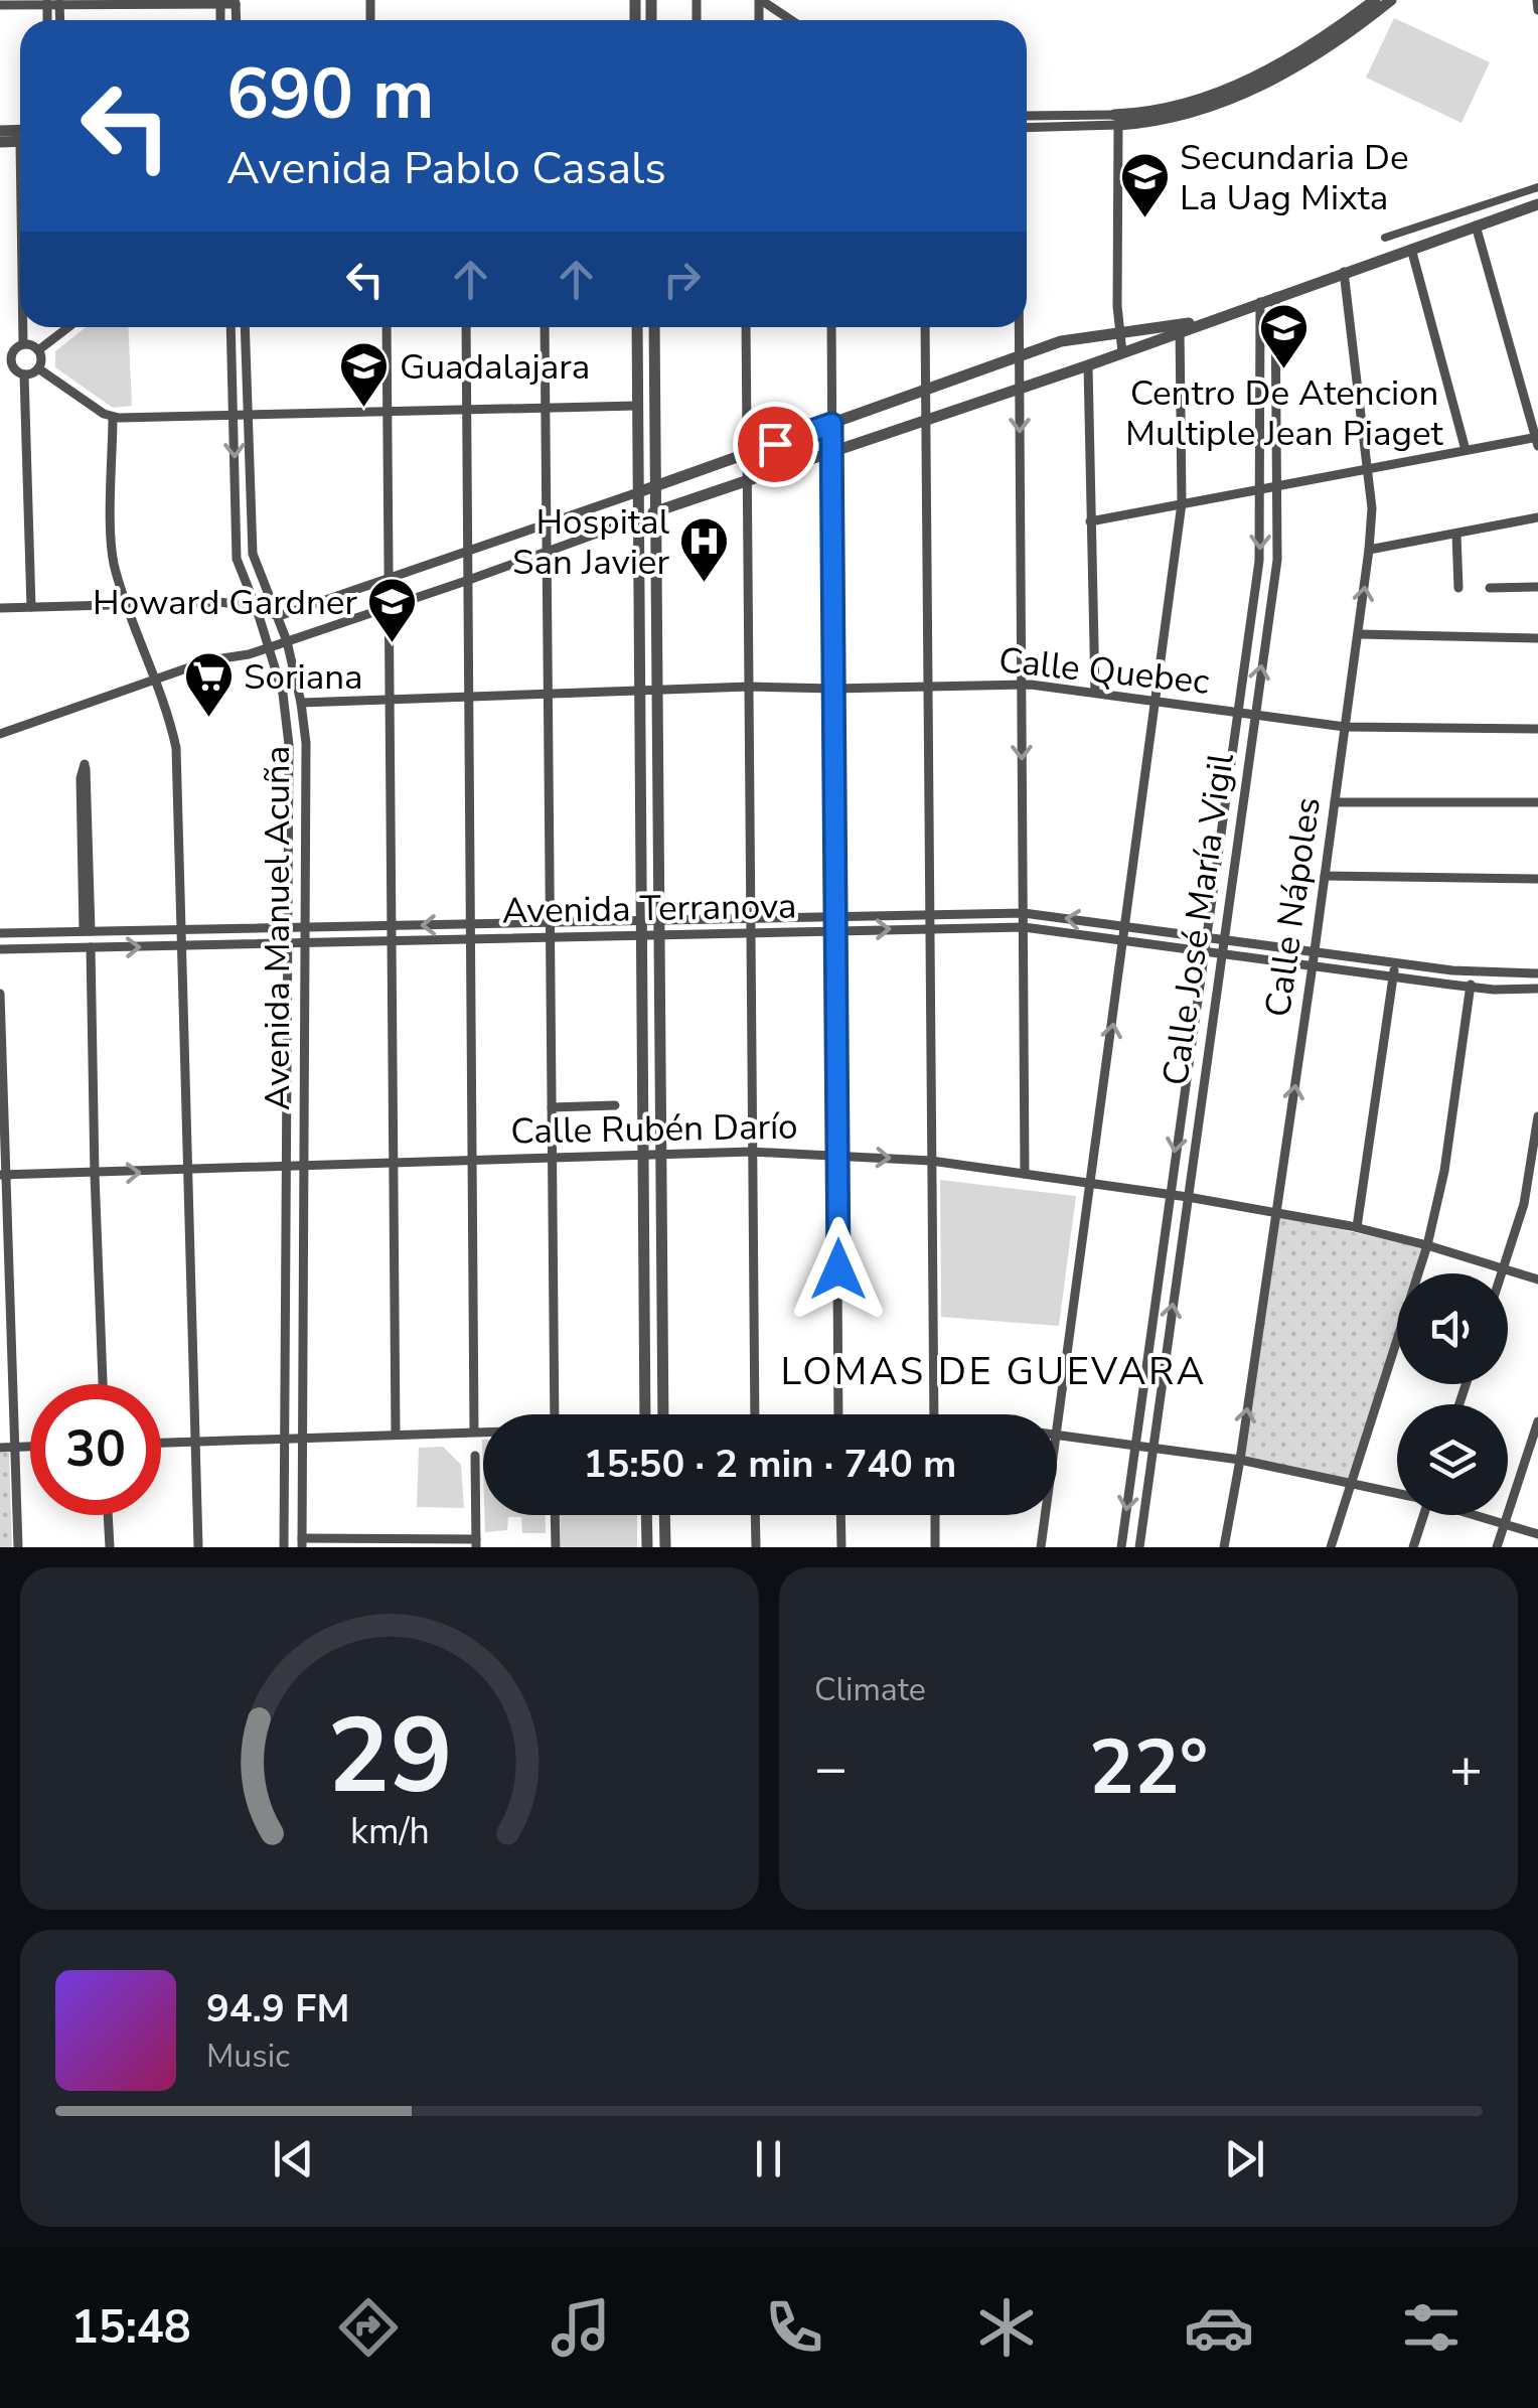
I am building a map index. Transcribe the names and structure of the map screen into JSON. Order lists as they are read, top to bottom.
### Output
{
  "streets": {
    "street": [
      "Calle Quebec",
      "Calle Nápoles",
      "Avenida Terranova",
      "Calle José María Vigil",
      "Avenida Manuel Acuña",
      "Calle Rubén Darío"
    ]
  },
  "crossings": [
    ["Calle Quebec", "Calle Nápoles"],
    ["Calle Quebec", "Calle José María Vigil"],
    ["Calle Quebec", "Avenida Manuel Acuña"],
    ["Calle Nápoles", "Avenida Terranova"],
    ["Calle Nápoles", "Calle Rubén Darío"],
    ["Avenida Terranova", "Calle José María Vigil"],
    ["Avenida Terranova", "Avenida Manuel Acuña"],
    ["Calle José María Vigil", "Calle Rubén Darío"],
    ["Avenida Manuel Acuña", "Calle Rubén Darío"]
  ],
  "one_way": ["Calle Nápoles"],
  "districts": ["LOMAS DE GUEVARA"],
  "places": {
    "school or university": [
      "Secundaria De La Uag Mixta",
      "Centro De Atencion Multiple Jean Piaget",
      "Guadalajara",
      "Howard Gardner"
    ],
    "hospital": ["Hospital San Javier"],
    "supermarket": ["Soriana"]
  },
  "page": {
    "turn": ["690 m", "Avenida Pablo Casals"],
    "limit": "30",
    "trip": "15:50 · 2 min · 740 m",
    "tile": "Climate",
    "heat": ["−", "22°", "+"],
    "song": ["94.9 FM", "Music"],
    "tabs": "15:48",
    "gauge": ["29", "km/h"]
  }
}
